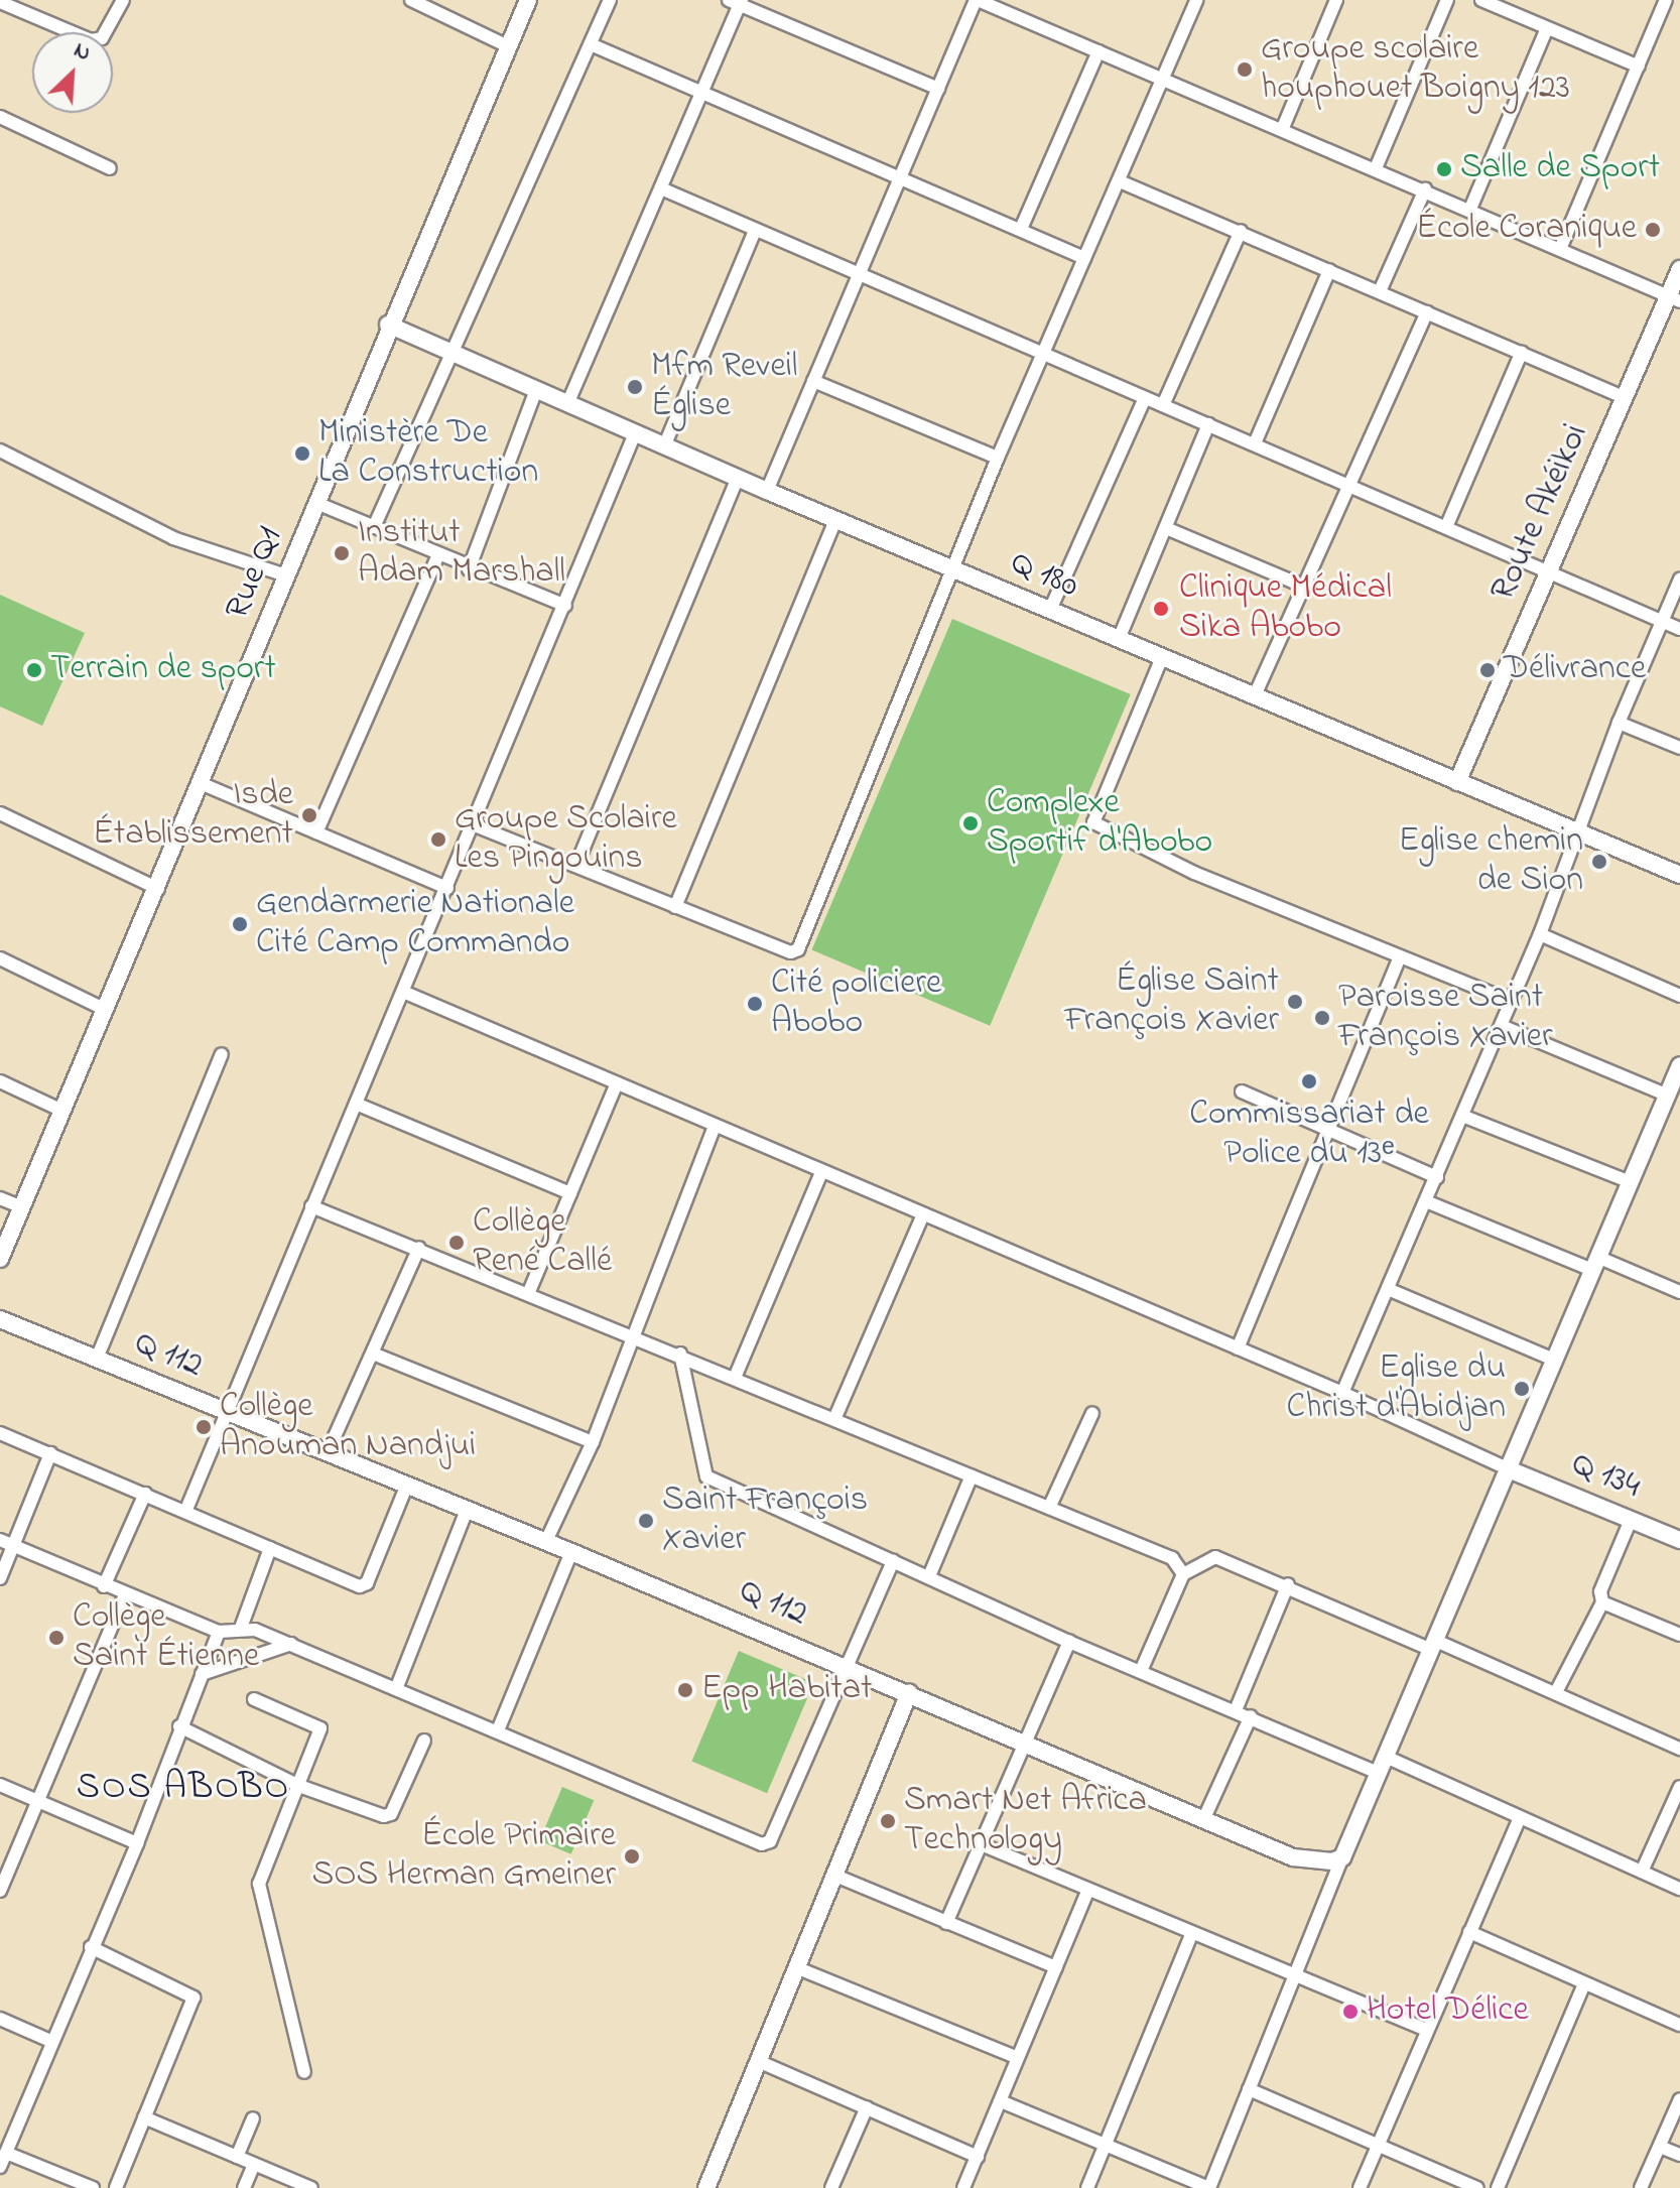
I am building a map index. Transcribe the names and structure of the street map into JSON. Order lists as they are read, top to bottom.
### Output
{
  "streets": {
    "street": [
      "Route Akéikoi",
      "Rue Q1",
      "Q 180",
      "Q 112",
      "Q 134"
    ]
  },
  "crossings": [
    ["Route Akéikoi", "Q 180"],
    ["Rue Q1", "Q 180"]
  ],
  "districts": ["SOS ABOBO"],
  "places": [
    "Groupe scolaire houphouet Boigny 123",
    "Salle de Sport",
    "École Coranique",
    "Mfm Reveil Église",
    "Ministère De La Construction",
    "Institut Adam Marshall",
    "Clinique Médical Sika Abobo",
    "Terrain de sport",
    "Délivrance",
    "Isde Établissement",
    "Complexe Sportif d'Abobo",
    "Groupe Scolaire Les Pingouins",
    "Eglise chemin de Sion",
    "Gendarmerie Nationale Cité Camp Commando",
    "Église Saint François Xavier",
    "Cité policiere Abobo",
    "Paroisse Saint François Xavier",
    "Commissariat de Police du 13ᵉ",
    "Collège René Callé",
    "Eglise du Christ d'Abidjan",
    "Collège Anouman Nandjui",
    "Saint François Xavier",
    "Collège Saint Étienne",
    "Epp Habitat",
    "Smart Net Africa Technology",
    "École Primaire SOS Herman Gmeiner",
    "Hotel Délice"
  ],
  "north": "top right"
}
